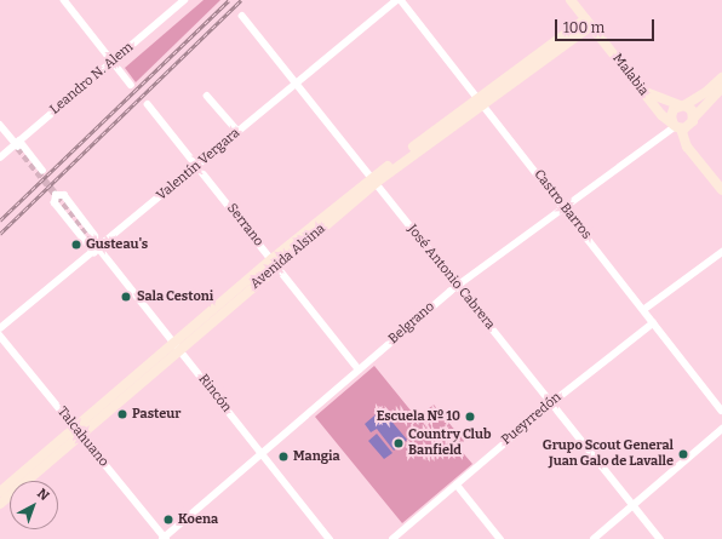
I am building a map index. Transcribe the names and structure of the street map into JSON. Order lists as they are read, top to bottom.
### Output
{
  "streets": {
    "main road": ["Malabia", "Avenida Alsina"],
    "street": [
      "Leandro N. Alem",
      "Valentín Vergara",
      "Castro Barros",
      "Serrano",
      "José Antonio Cabrera",
      "Belgrano",
      "Rincón",
      "Pueyrredón",
      "Talcahuano"
    ]
  },
  "crossings": [
    ["Malabia", "Avenida Alsina"],
    ["Malabia", "Belgrano"],
    ["Valentín Vergara", "Serrano"],
    ["Valentín Vergara", "José Antonio Cabrera"],
    ["Valentín Vergara", "Rincón"],
    ["Castro Barros", "Avenida Alsina"],
    ["Castro Barros", "Belgrano"],
    ["Castro Barros", "Pueyrredón"],
    ["Serrano", "Avenida Alsina"],
    ["Serrano", "Belgrano"],
    ["Avenida Alsina", "José Antonio Cabrera"],
    ["Avenida Alsina", "Rincón"],
    ["Avenida Alsina", "Talcahuano"],
    ["José Antonio Cabrera", "Belgrano"],
    ["José Antonio Cabrera", "Pueyrredón"],
    ["Belgrano", "Rincón"],
    ["Belgrano", "Talcahuano"]
  ],
  "places": [
    "Gusteau's",
    "Sala Cestoni",
    "Pasteur",
    "Escuela Nº 10",
    "Country Club Banfield",
    "Grupo Scout General Juan Galo de Lavalle",
    "Mangia",
    "Koena"
  ],
  "scale_bar": "100 m",
  "north": "top right"
}
